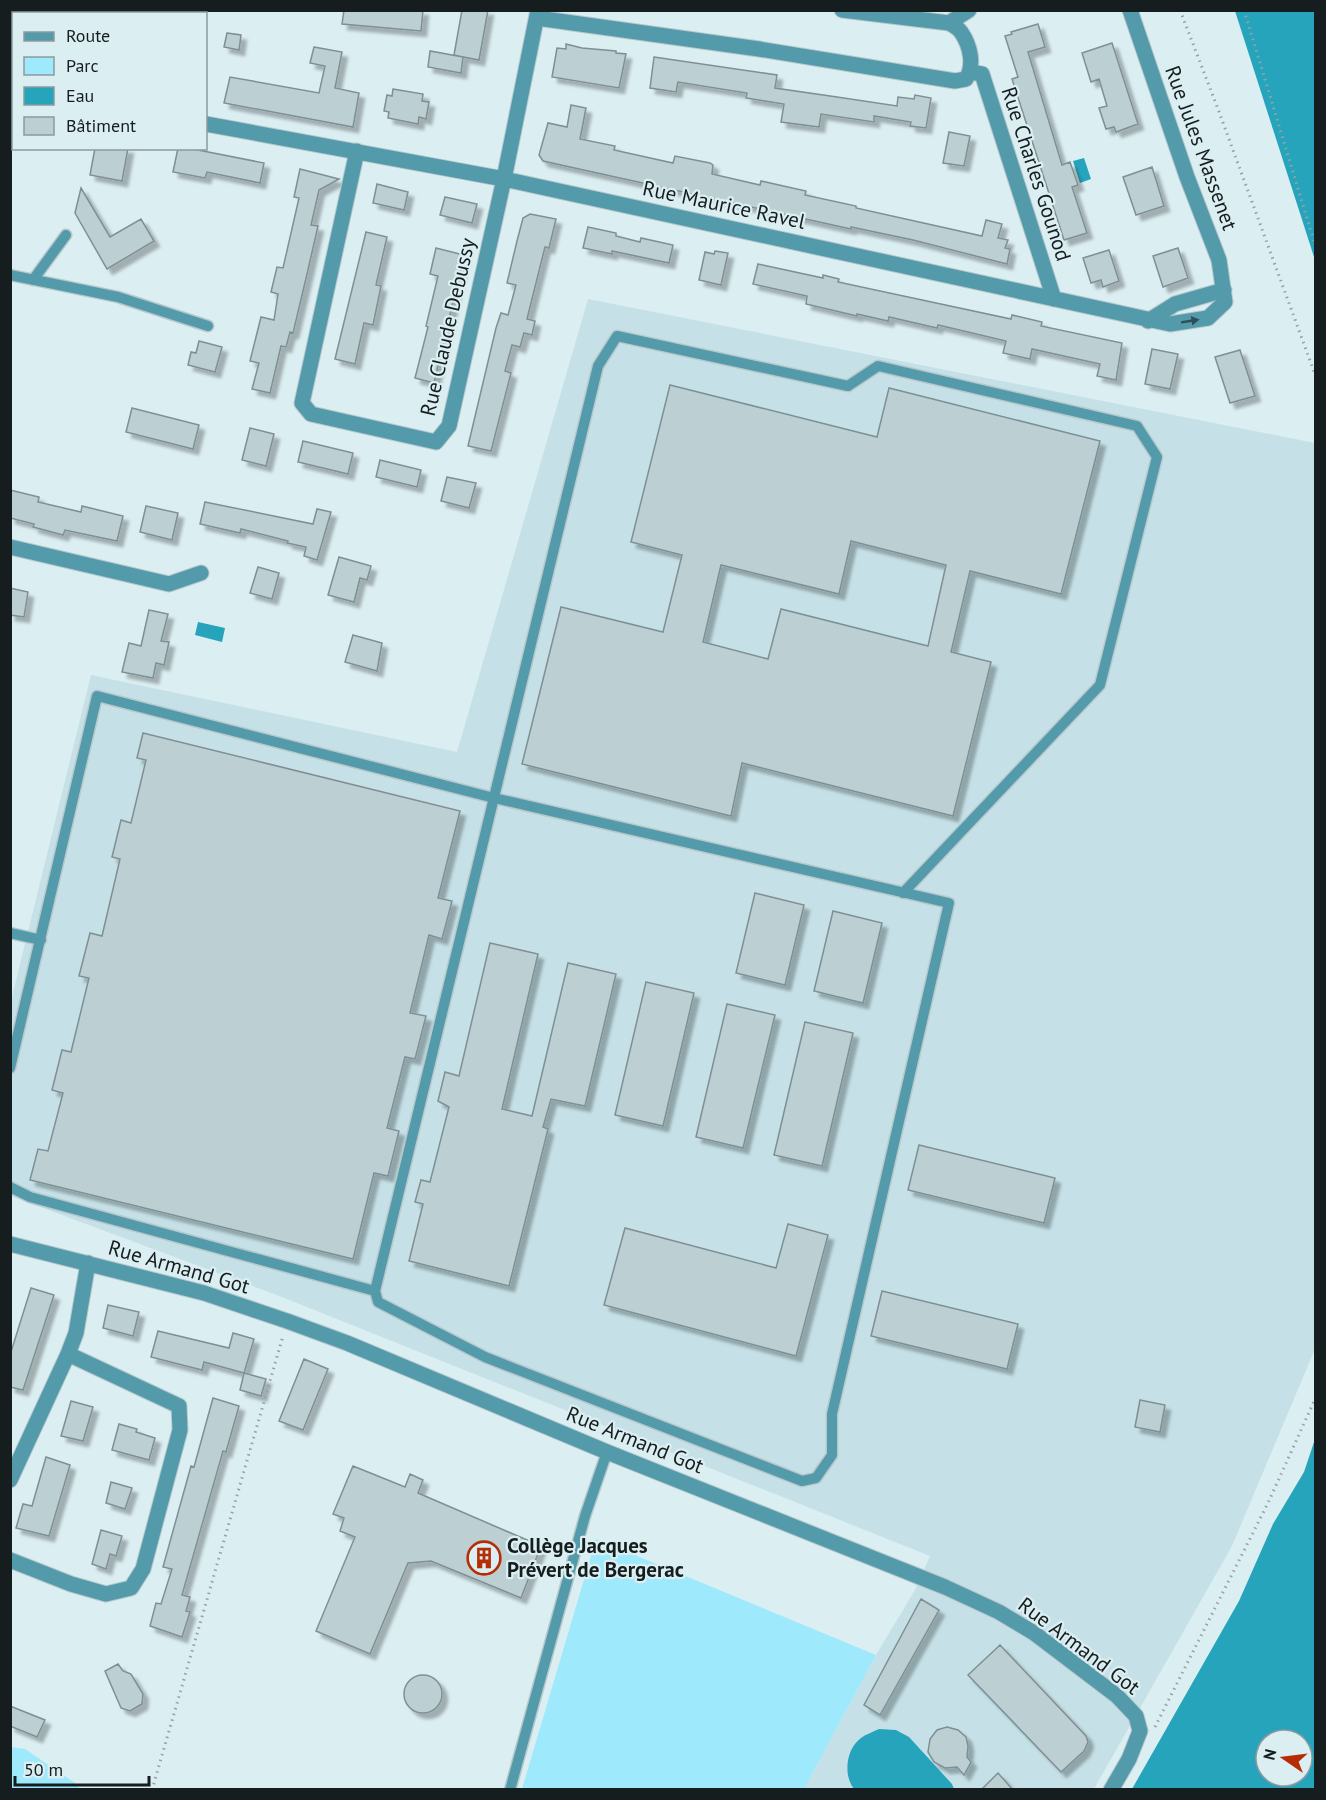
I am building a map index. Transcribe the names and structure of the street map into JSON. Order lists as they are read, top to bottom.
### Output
{
  "streets": {
    "street": [
      "Rue Jules Massenet",
      "Rue Charles Gounod",
      "Rue Maurice Ravel",
      "Rue Claude Debussy",
      "Rue Armand Got"
    ]
  },
  "crossings": [
    ["Rue Jules Massenet", "Rue Maurice Ravel"],
    ["Rue Charles Gounod", "Rue Maurice Ravel"],
    ["Rue Maurice Ravel", "Rue Claude Debussy"]
  ],
  "places": {
    "building": ["Collège Jacques Prévert de Bergerac"]
  },
  "legend": [
    "Route",
    "Parc",
    "Eau",
    "Bâtiment"
  ],
  "scale_bar": "50 m",
  "north": "left"
}
